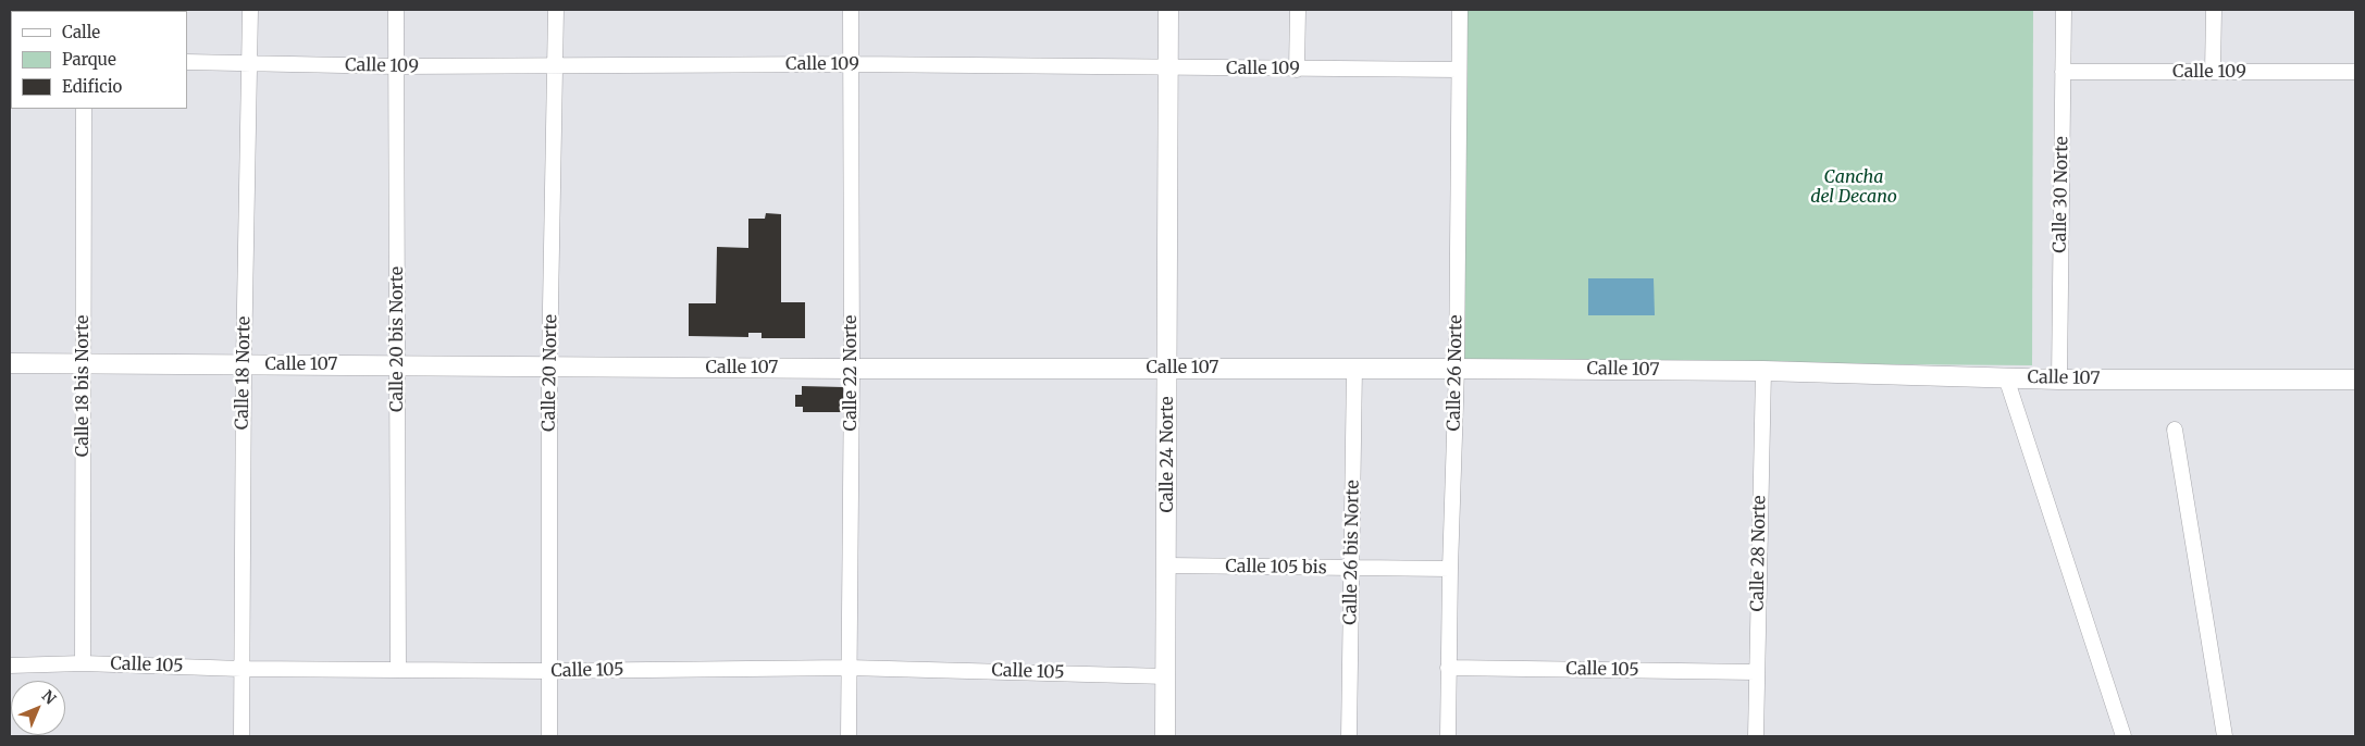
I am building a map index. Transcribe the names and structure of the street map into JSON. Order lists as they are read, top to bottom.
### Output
{
  "streets": {
    "street": [
      "Calle 109",
      "Calle 30 Norte",
      "Calle 20 bis Norte",
      "Calle 107",
      "Calle 18 Norte",
      "Calle 20 Norte",
      "Calle 22 Norte",
      "Calle 26 Norte",
      "Calle 18 bis Norte",
      "Calle 24 Norte",
      "Calle 26 bis Norte",
      "Calle 28 Norte",
      "Calle 105 bis",
      "Calle 105"
    ]
  },
  "crossings": [
    ["Calle 109", "Calle 30 Norte"],
    ["Calle 109", "Calle 20 bis Norte"],
    ["Calle 109", "Calle 18 Norte"],
    ["Calle 109", "Calle 20 Norte"],
    ["Calle 109", "Calle 22 Norte"],
    ["Calle 109", "Calle 26 Norte"],
    ["Calle 109", "Calle 24 Norte"],
    ["Calle 30 Norte", "Calle 107"],
    ["Calle 20 bis Norte", "Calle 107"],
    ["Calle 20 bis Norte", "Calle 105"],
    ["Calle 107", "Calle 18 Norte"],
    ["Calle 107", "Calle 20 Norte"],
    ["Calle 107", "Calle 22 Norte"],
    ["Calle 107", "Calle 26 Norte"],
    ["Calle 107", "Calle 18 bis Norte"],
    ["Calle 107", "Calle 24 Norte"],
    ["Calle 107", "Calle 26 bis Norte"],
    ["Calle 107", "Calle 28 Norte"],
    ["Calle 18 Norte", "Calle 105"],
    ["Calle 20 Norte", "Calle 105"],
    ["Calle 22 Norte", "Calle 105"],
    ["Calle 26 Norte", "Calle 105 bis"],
    ["Calle 26 Norte", "Calle 105"],
    ["Calle 18 bis Norte", "Calle 105"],
    ["Calle 24 Norte", "Calle 105 bis"],
    ["Calle 24 Norte", "Calle 105"],
    ["Calle 26 bis Norte", "Calle 105 bis"],
    ["Calle 28 Norte", "Calle 105"]
  ],
  "parks": ["Cancha del Decano"],
  "legend": ["Calle", "Parque", "Edificio"],
  "north": "top right"
}
